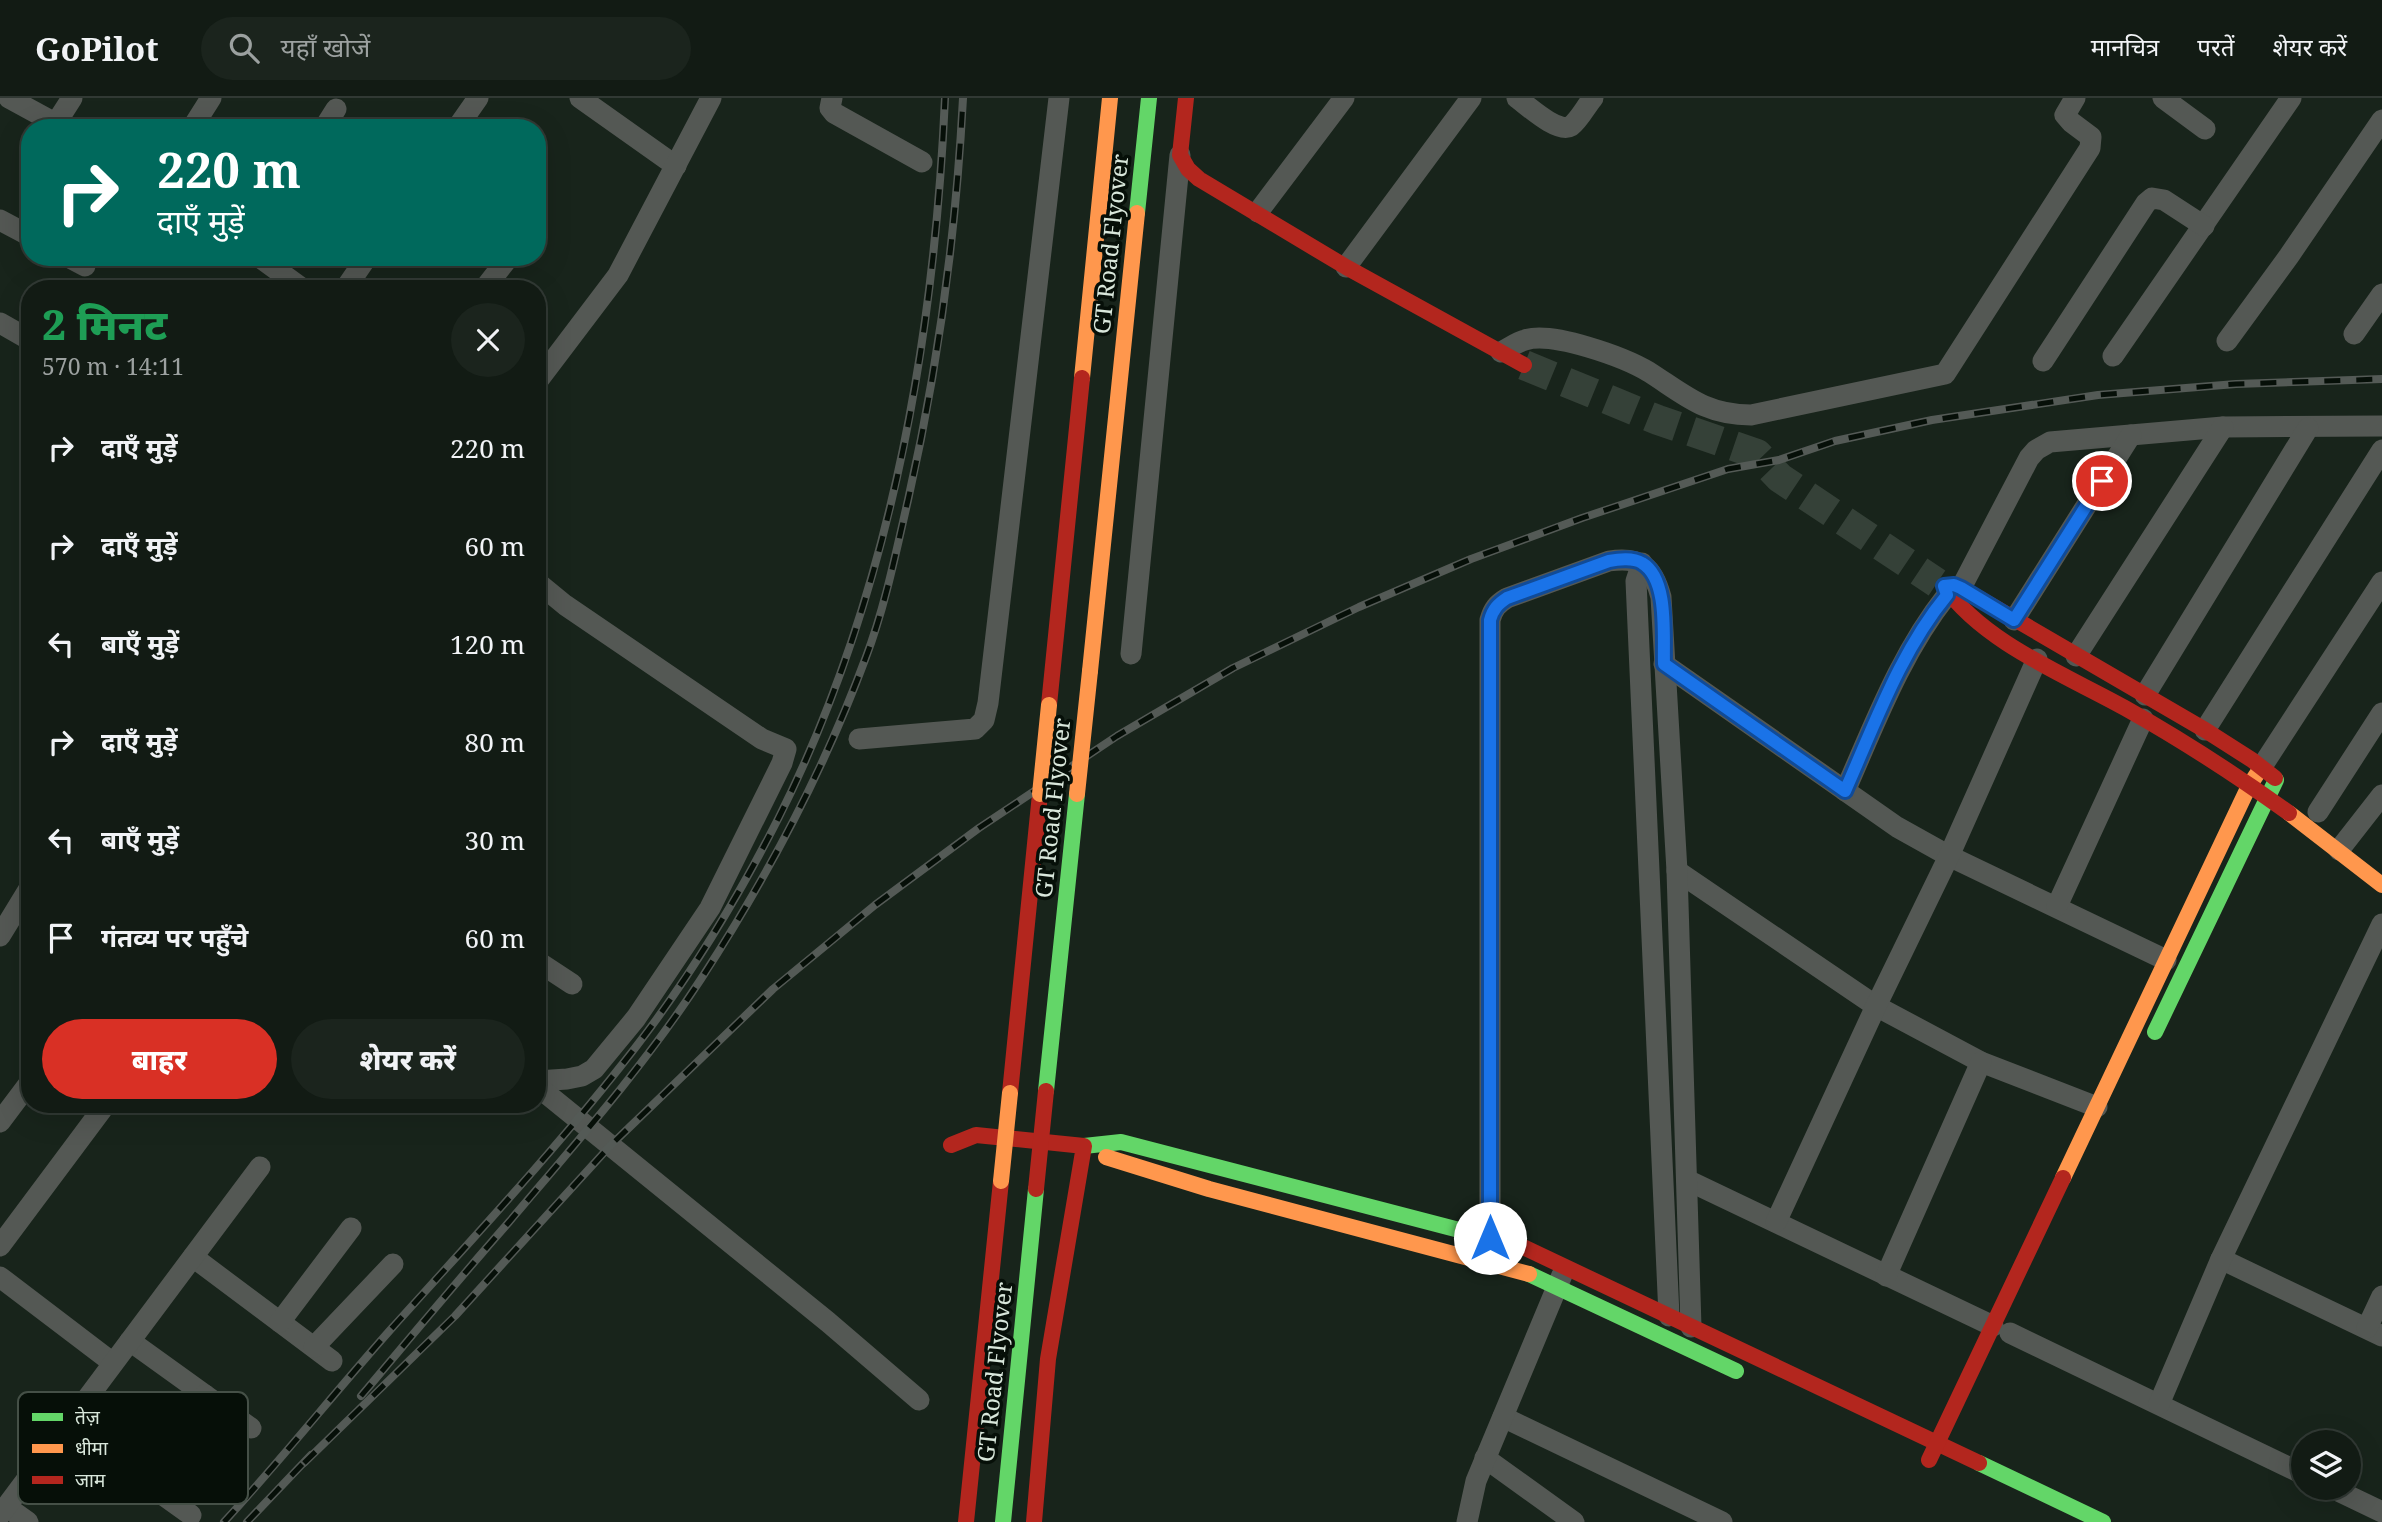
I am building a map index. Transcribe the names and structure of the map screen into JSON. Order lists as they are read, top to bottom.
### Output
{
  "streets": {
    "main road": ["GT Road Flyover"]
  },
  "legend": ["तेज़", "धीमा", "जाम"],
  "page": {
    "header": "GoPilot",
    "search": "यहाँ खोजें",
    "nav": ["मानचित्र", "परतें", "शेयर करें"],
    "turn": ["220 m", "दाएँ मुड़ें"],
    "heading": ["2 मिनट", "570 m · 14:11"],
    "list": [
      {
        "name": "दाएँ मुड़ें",
        "value": "220 m"
      },
      {
        "name": "दाएँ मुड़ें",
        "value": "60 m"
      },
      {
        "name": "बाएँ मुड़ें",
        "value": "120 m"
      },
      {
        "name": "दाएँ मुड़ें",
        "value": "80 m"
      },
      {
        "name": "बाएँ मुड़ें",
        "value": "30 m"
      },
      {
        "name": "गंतव्य पर पहुँचे",
        "value": "60 m"
      }
    ],
    "buttons": ["बाहर", "शेयर करें"]
  }
}
